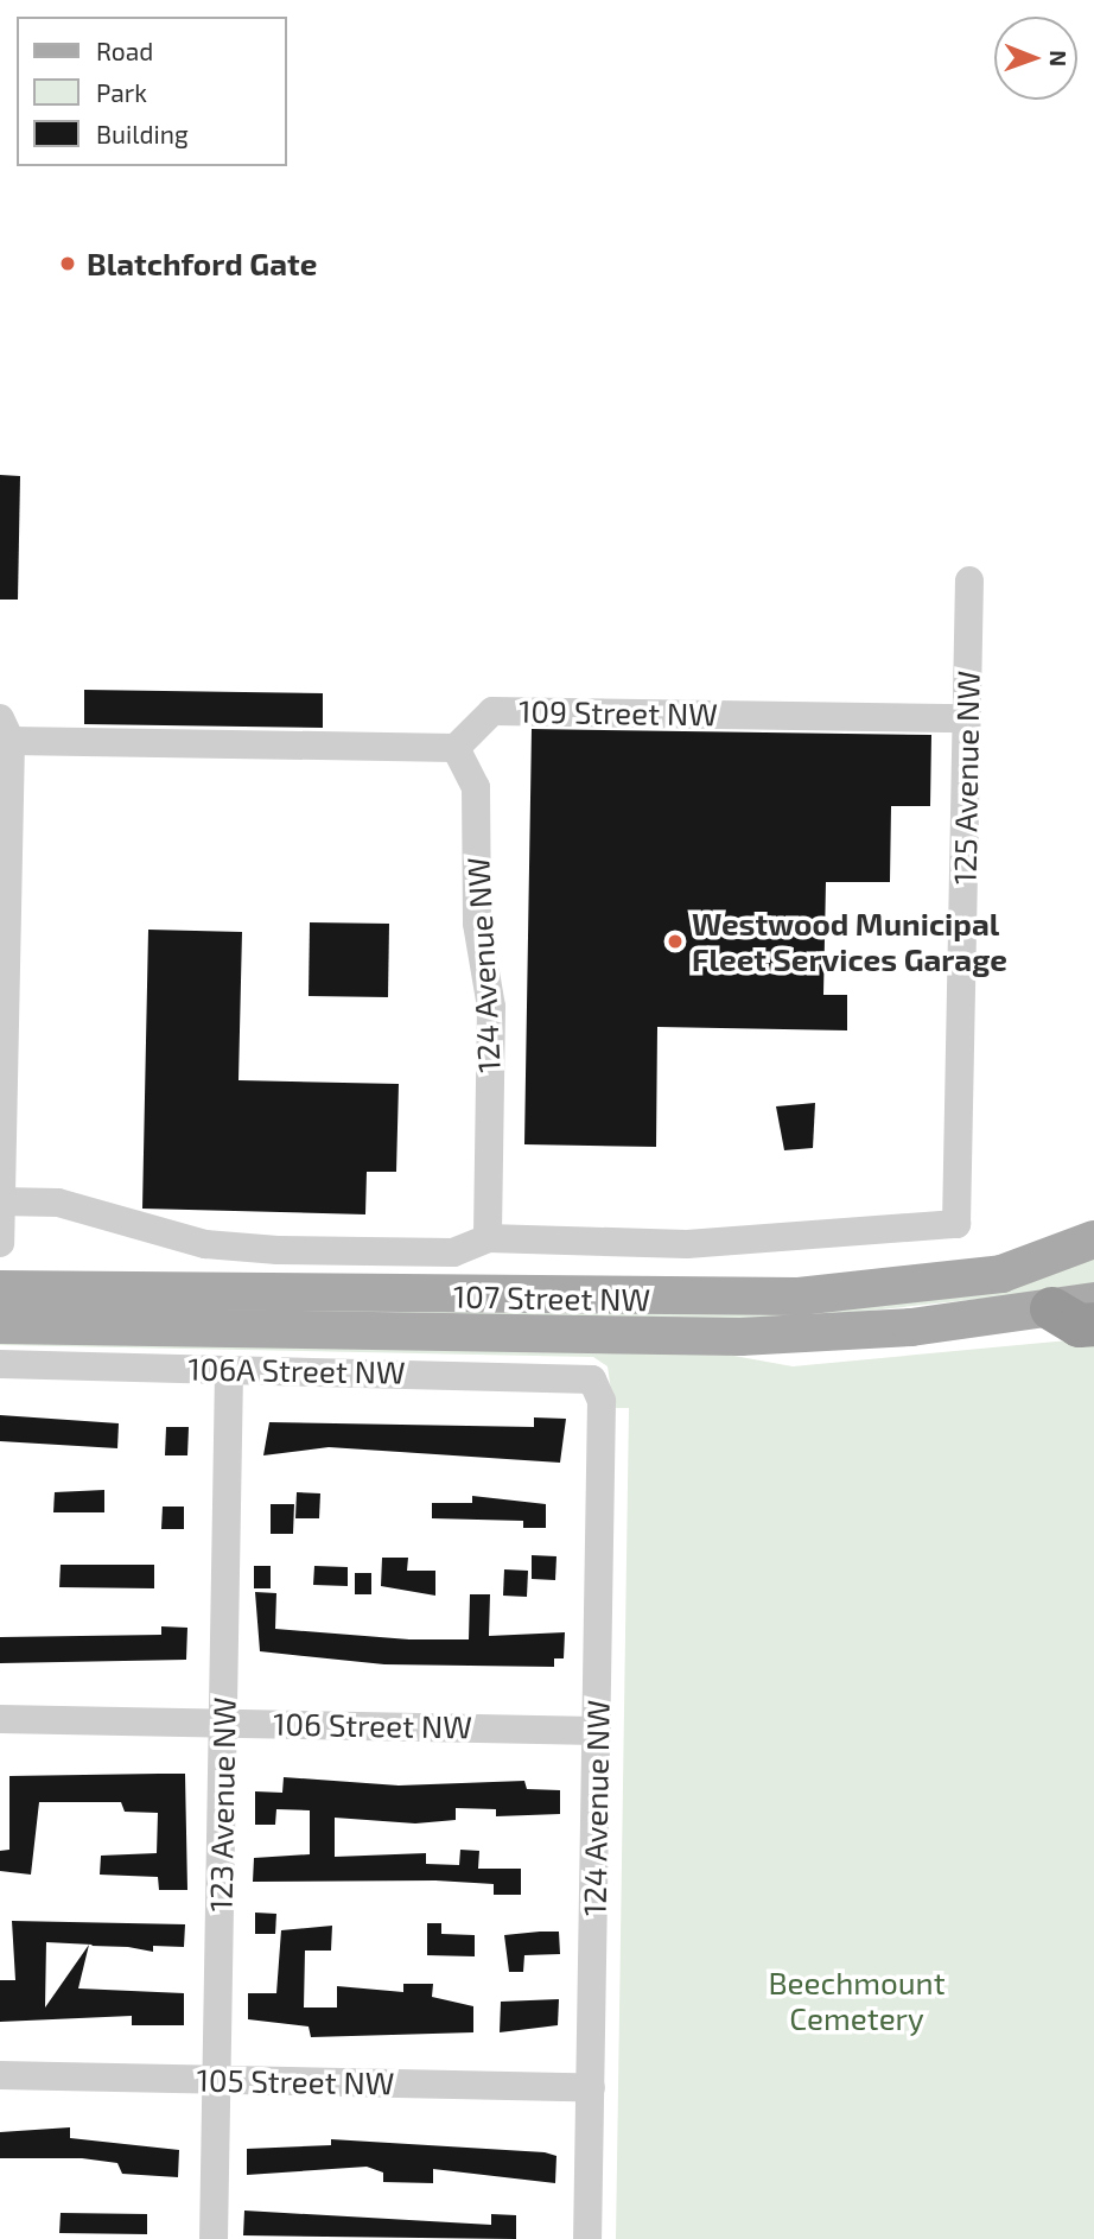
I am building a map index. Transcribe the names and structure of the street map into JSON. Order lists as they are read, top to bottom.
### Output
{
  "streets": {
    "main road": ["107 Street NW"],
    "street": [
      "109 Street NW",
      "125 Avenue NW",
      "124 Avenue NW",
      "106A Street NW",
      "106 Street NW",
      "123 Avenue NW",
      "105 Street NW"
    ]
  },
  "crossings": [
    ["109 Street NW", "125 Avenue NW"],
    ["109 Street NW", "124 Avenue NW"],
    ["125 Avenue NW", "107 Street NW"],
    ["124 Avenue NW", "107 Street NW"],
    ["124 Avenue NW", "106A Street NW"],
    ["124 Avenue NW", "106 Street NW"],
    ["124 Avenue NW", "105 Street NW"],
    ["106A Street NW", "123 Avenue NW"],
    ["106 Street NW", "123 Avenue NW"],
    ["123 Avenue NW", "105 Street NW"]
  ],
  "parks": ["Beechmount Cemetery"],
  "places": ["Blatchford Gate", "Westwood Municipal Fleet Services Garage"],
  "legend": ["Road", "Park", "Building"],
  "north": "right"
}
